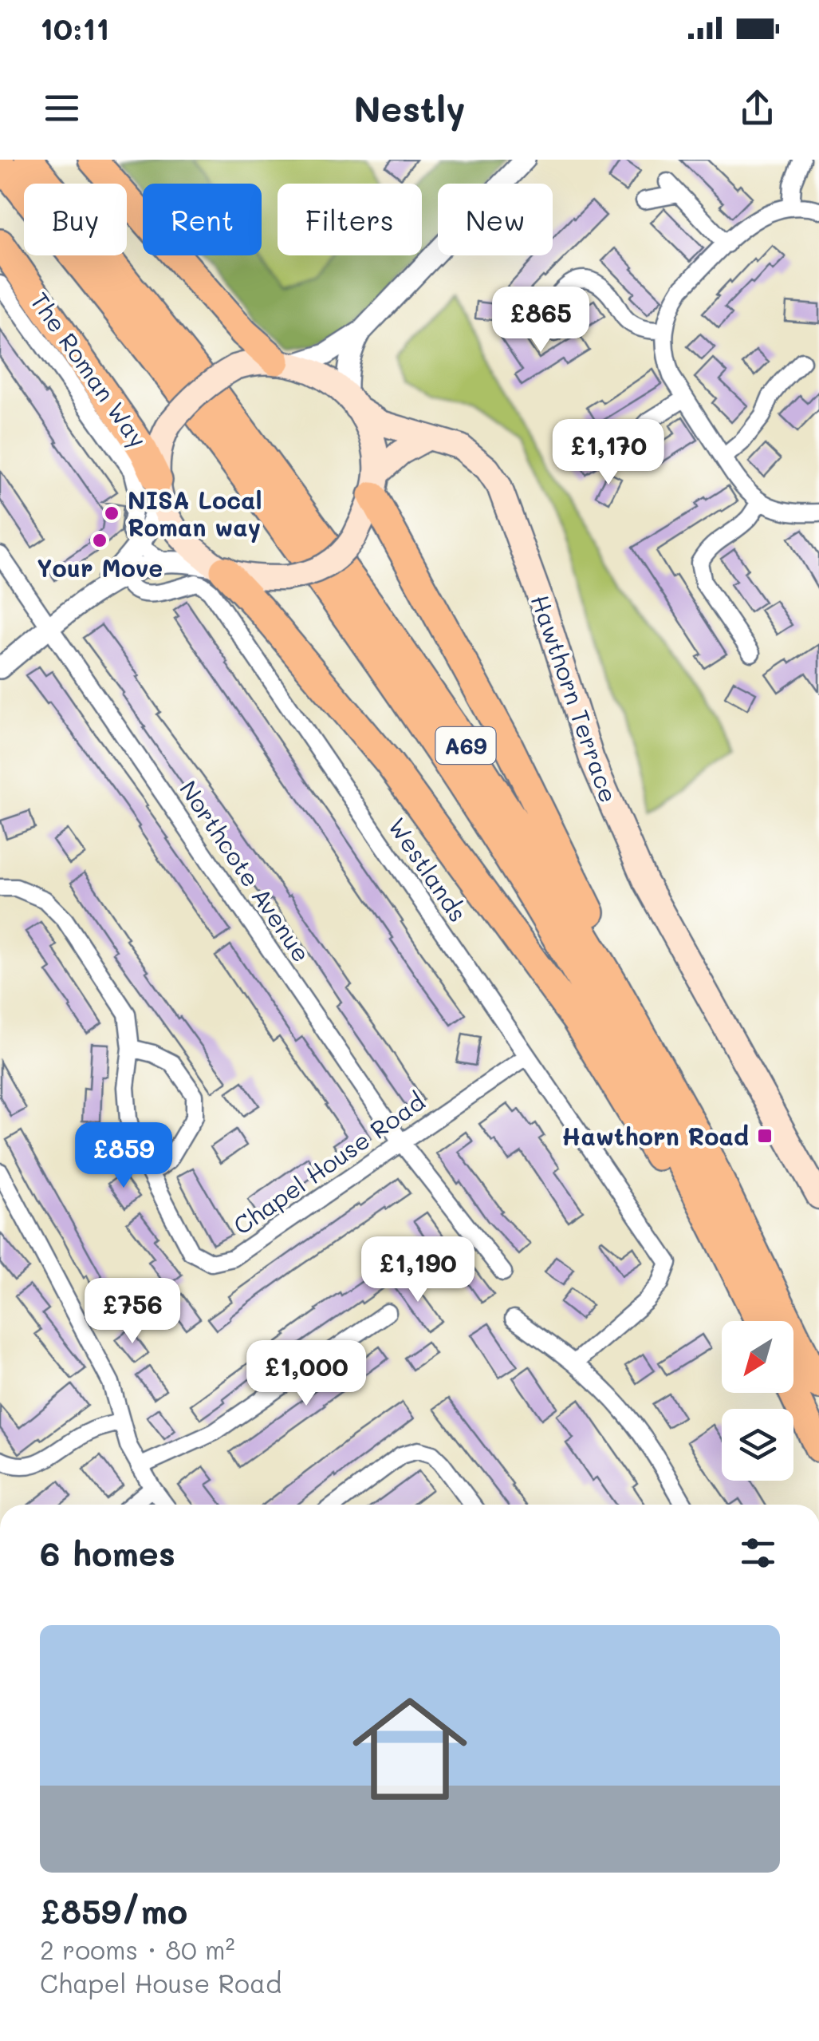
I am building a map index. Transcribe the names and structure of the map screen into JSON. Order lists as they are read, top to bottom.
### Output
{
  "streets": {
    "highway": ["A69"],
    "main road": ["Hawthorn Terrace"],
    "street": [
      "The Roman Way",
      "Westlands",
      "Northcote Avenue",
      "Chapel House Road"
    ]
  },
  "crossings": [
    ["Westlands", "Chapel House Road"],
    ["Northcote Avenue", "Chapel House Road"]
  ],
  "places": {
    "other": ["NISA Local Roman way", "Your Move"],
    "transit": ["Hawthorn Road"]
  },
  "north": "bottom left",
  "page": {
    "status": "10:11",
    "header": "Nestly",
    "chip": [
      "Buy",
      "Rent",
      "Filters",
      "New"
    ],
    "price": [
      "£865",
      "£1,170",
      "£859",
      "£1,190",
      "£756",
      "£1,000"
    ],
    "heading": "6 homes",
    "list": [
      {
        "name": "£859/mo",
        "note": "2 rooms · 80 m² · Chapel House Road"
      }
    ]
  }
}
